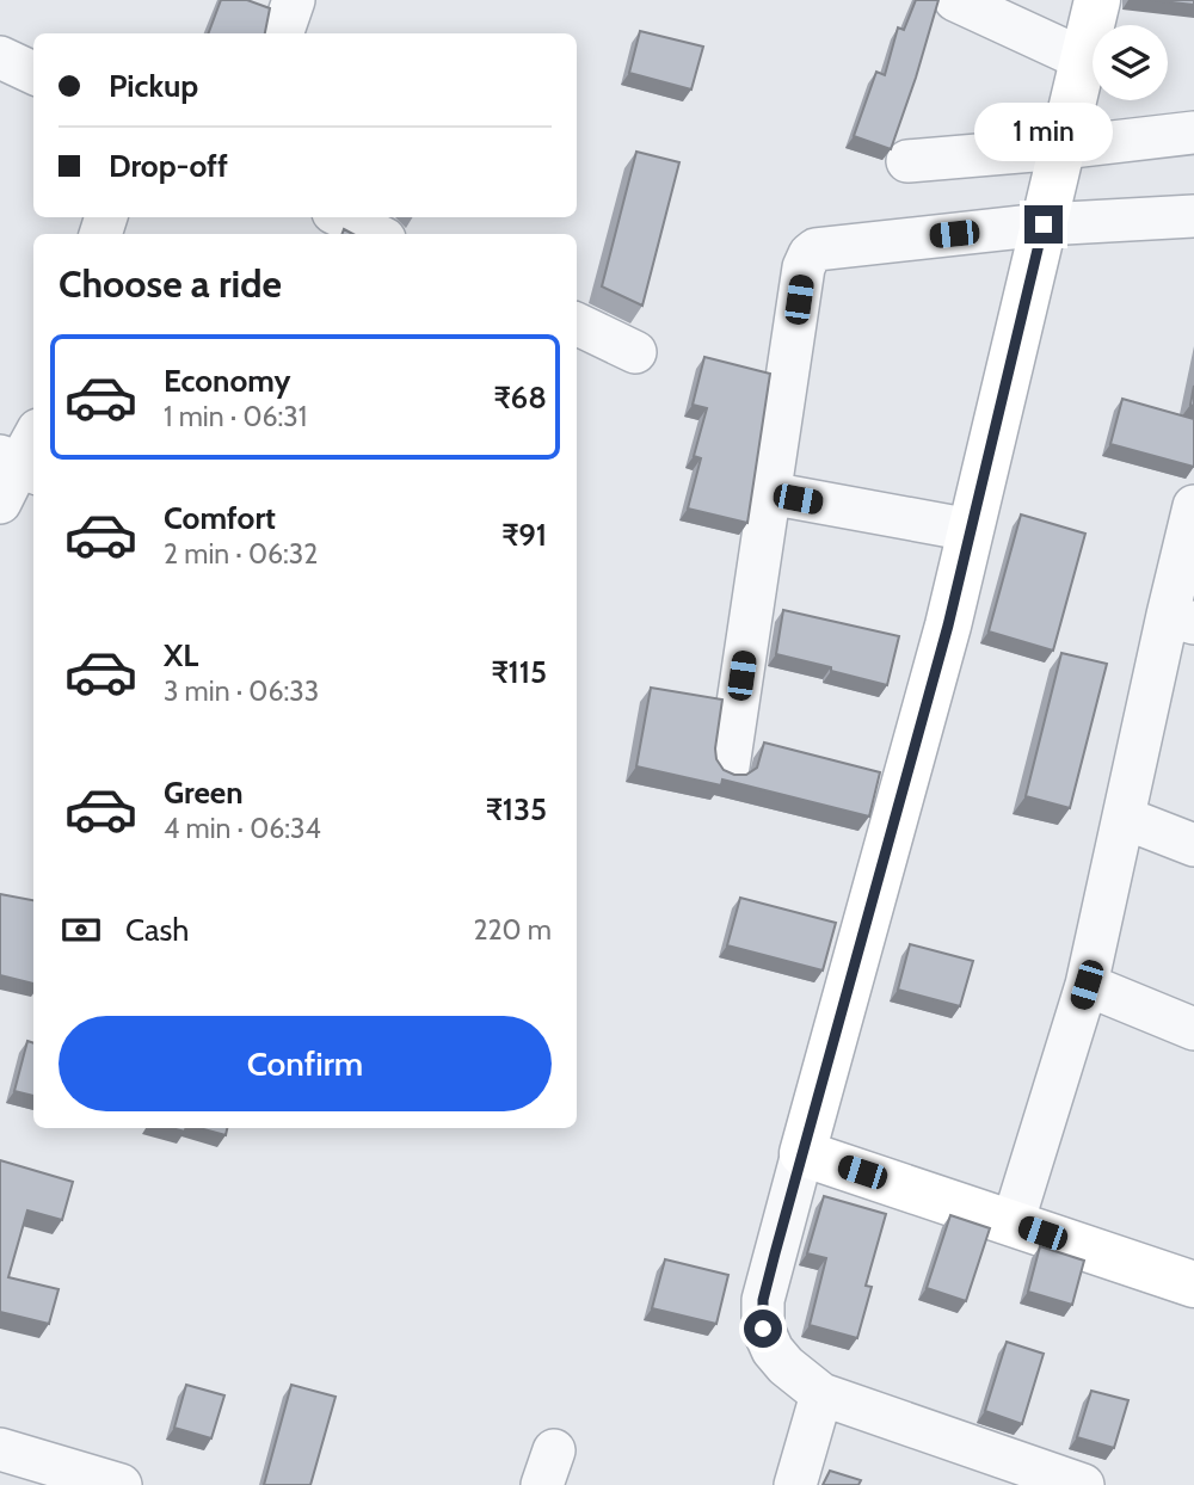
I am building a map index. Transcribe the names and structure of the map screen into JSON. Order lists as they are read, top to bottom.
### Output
{
  "page": {
    "banner": ["Pickup", "Drop-off"],
    "bubble": "1 min",
    "heading": "Choose a ride",
    "list": [
      {
        "name": "Economy",
        "note": "1 min · 06:31",
        "value": "₹68"
      },
      {
        "name": "Comfort",
        "note": "2 min · 06:32",
        "value": "₹91"
      },
      {
        "name": "XL",
        "note": "3 min · 06:33",
        "value": "₹115"
      },
      {
        "name": "Green",
        "note": "4 min · 06:34",
        "value": "₹135"
      }
    ],
    "pay": ["Cash", "220 m"],
    "buttons": "Confirm"
  }
}
